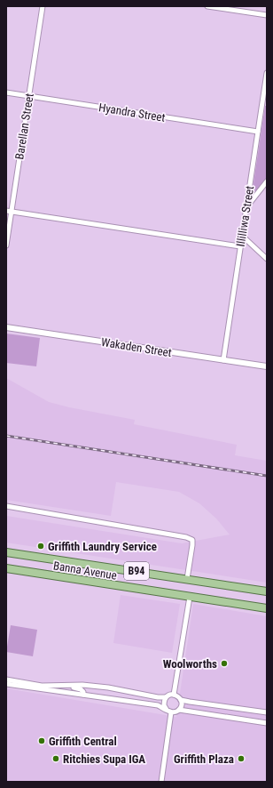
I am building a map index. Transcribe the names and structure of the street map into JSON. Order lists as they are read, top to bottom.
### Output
{
  "streets": {
    "main road": ["Banna Avenue", "B94"],
    "street": [
      "Hyandra Street",
      "Barellan Street",
      "Illilliwa Street",
      "Wakaden Street"
    ]
  },
  "crossings": [
    ["Hyandra Street", "Barellan Street"],
    ["Hyandra Street", "Illilliwa Street"],
    ["Illilliwa Street", "Wakaden Street"]
  ],
  "places": [
    "Griffith Laundry Service",
    "Woolworths",
    "Griffith Central",
    "Ritchies Supa IGA",
    "Griffith Plaza"
  ]
}
